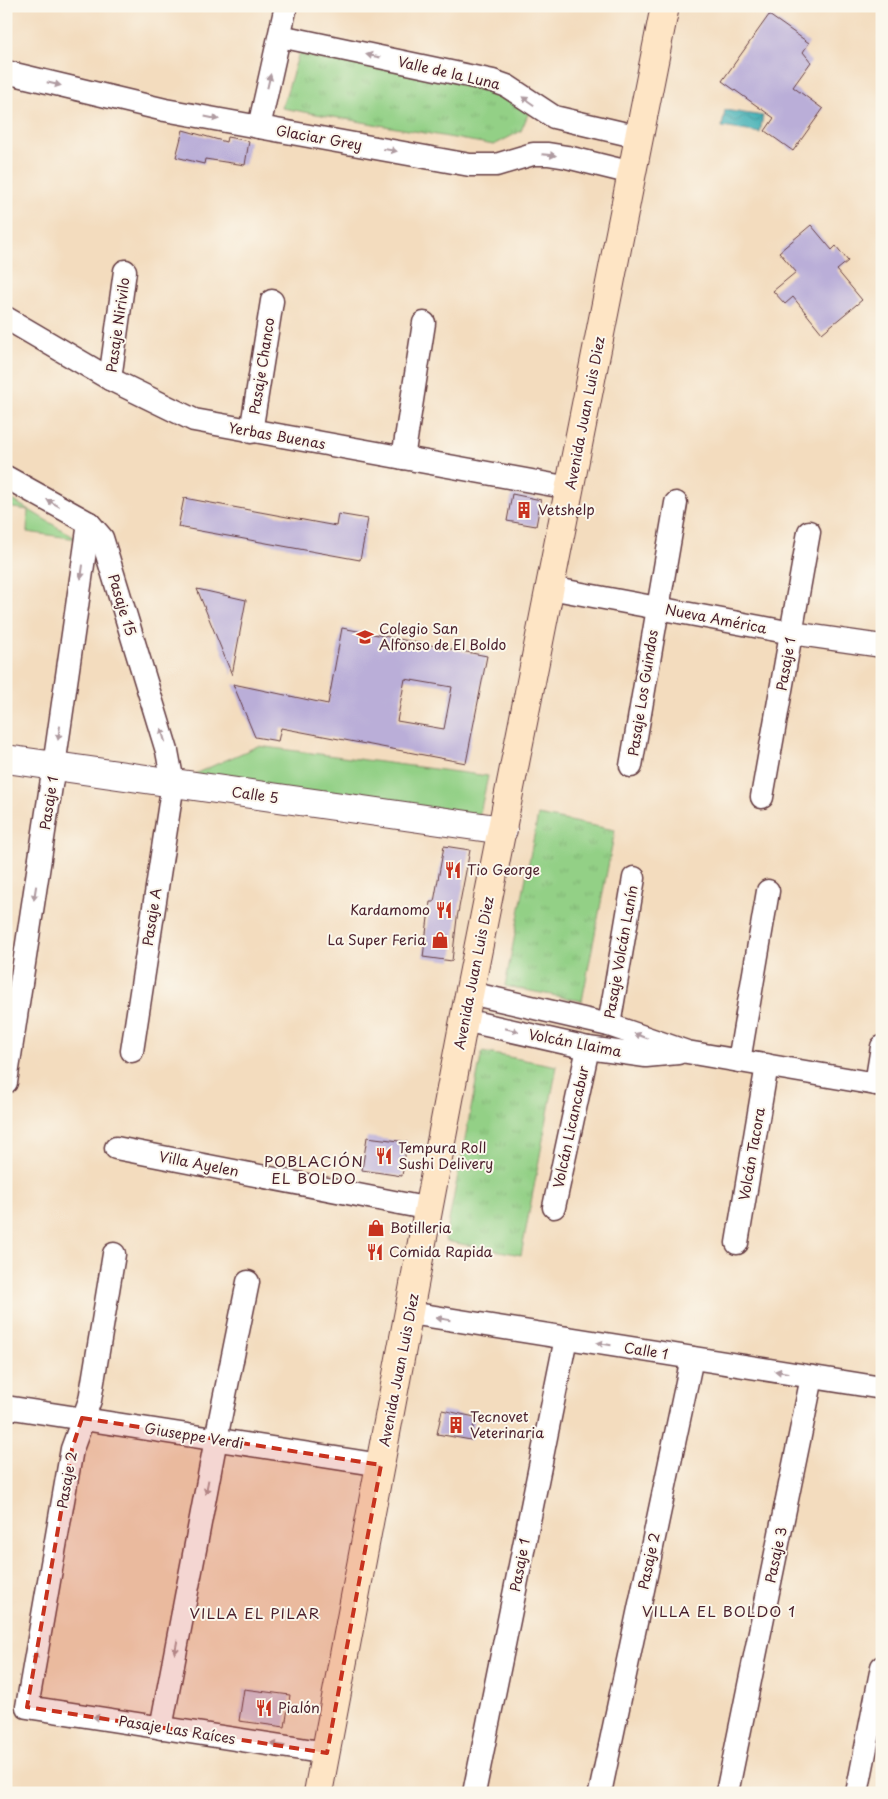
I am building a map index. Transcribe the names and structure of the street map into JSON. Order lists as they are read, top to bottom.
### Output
{
  "streets": {
    "main road": ["Avenida Juan Luis Diez"],
    "street": [
      "Valle de la Luna",
      "Glaciar Grey",
      "Pasaje Nirivilo",
      "Pasaje Chanco",
      "Yerbas Buenas",
      "Pasaje 15",
      "Nueva América",
      "Pasaje 1",
      "Pasaje Los Guindos",
      "Calle 5",
      "Pasaje A",
      "Pasaje Volcán Lanín",
      "Volcán Llaima",
      "Volcán Licancabur",
      "Volcán Tacora",
      "Villa Ayelen",
      "Calle 1",
      "Giuseppe Verdi",
      "Pasaje 2",
      "Pasaje 3",
      "Pasaje Las Raíces"
    ]
  },
  "crossings": [
    ["Valle de la Luna", "Avenida Juan Luis Diez"],
    ["Glaciar Grey", "Avenida Juan Luis Diez"],
    ["Pasaje Nirivilo", "Yerbas Buenas"],
    ["Pasaje Chanco", "Yerbas Buenas"],
    ["Avenida Juan Luis Diez", "Yerbas Buenas"],
    ["Avenida Juan Luis Diez", "Nueva América"],
    ["Avenida Juan Luis Diez", "Calle 5"],
    ["Avenida Juan Luis Diez", "Volcán Llaima"],
    ["Avenida Juan Luis Diez", "Villa Ayelen"],
    ["Avenida Juan Luis Diez", "Calle 1"],
    ["Avenida Juan Luis Diez", "Giuseppe Verdi"],
    ["Avenida Juan Luis Diez", "Pasaje Las Raíces"],
    ["Pasaje 15", "Pasaje 1"],
    ["Pasaje 15", "Calle 5"],
    ["Pasaje 15", "Pasaje A"],
    ["Nueva América", "Pasaje 1"],
    ["Nueva América", "Pasaje Los Guindos"],
    ["Pasaje 1", "Calle 5"],
    ["Pasaje 1", "Calle 1"],
    ["Calle 5", "Pasaje A"],
    ["Pasaje Volcán Lanín", "Volcán Llaima"],
    ["Volcán Llaima", "Volcán Licancabur"],
    ["Volcán Llaima", "Volcán Tacora"],
    ["Calle 1", "Pasaje 2"],
    ["Calle 1", "Pasaje 3"],
    ["Giuseppe Verdi", "Pasaje 2"],
    ["Pasaje 2", "Pasaje Las Raíces"]
  ],
  "one_way": [
    "Valle de la Luna",
    "Glaciar Grey",
    "Pasaje 15",
    "Pasaje 1",
    "Calle 1",
    "Pasaje Las Raíces"
  ],
  "districts": ["POBLACIÓN EL BOLDO", "VILLA EL BOLDO 1", "VILLA EL PILAR"],
  "places": {
    "building": ["Vetshelp", "Tecnovet Veterinaria"],
    "school or university": ["Colegio San Alfonso de El Boldo"],
    "restaurant": [
      "Tio George",
      "Kardamomo",
      "Tempura Roll Sushi Delivery",
      "Comida Rapida",
      "Pialón"
    ],
    "shop": ["La Super Feria", "Botilleria"]
  }
}
